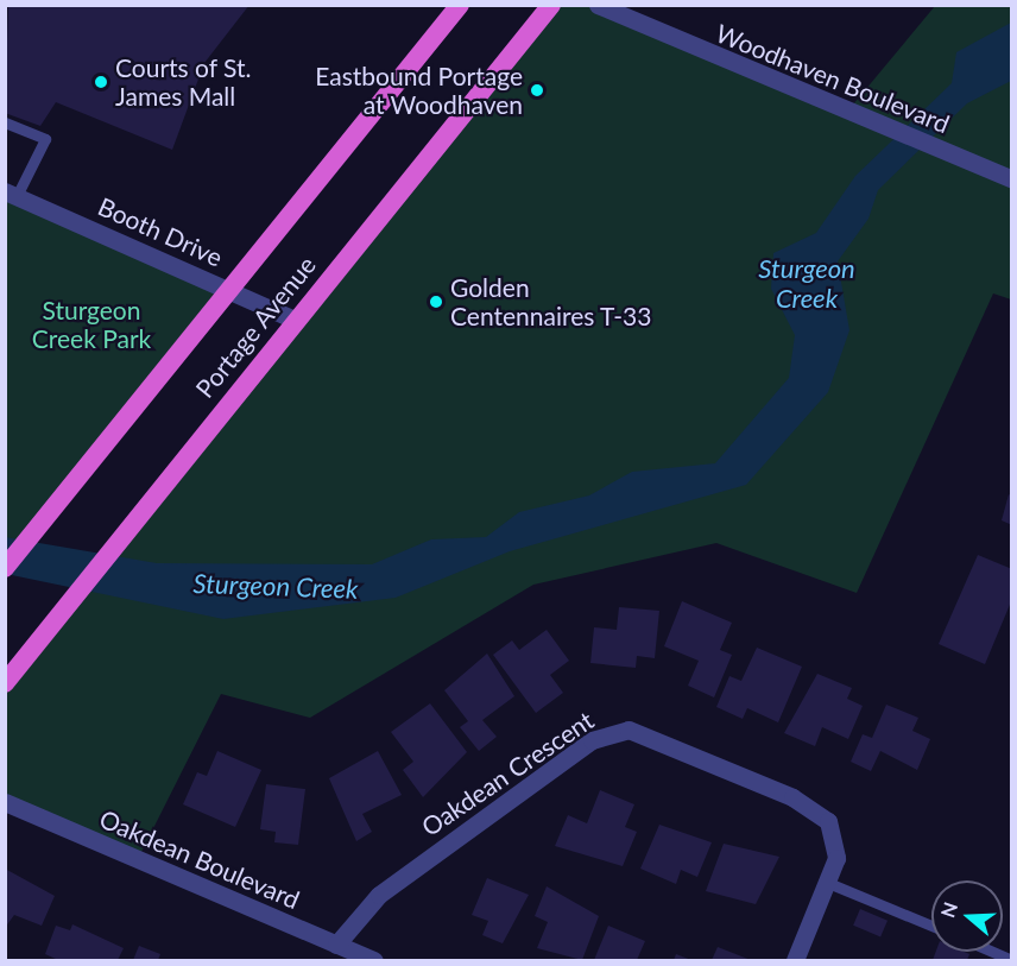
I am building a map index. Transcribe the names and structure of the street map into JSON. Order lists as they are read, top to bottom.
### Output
{
  "streets": {
    "highway": ["Portage Avenue"],
    "street": [
      "Woodhaven Boulevard",
      "Booth Drive",
      "Oakdean Crescent",
      "Oakdean Boulevard"
    ]
  },
  "crossings": [
    ["Booth Drive", "Portage Avenue"],
    ["Oakdean Crescent", "Oakdean Boulevard"]
  ],
  "water": ["Sturgeon Creek"],
  "parks": ["Sturgeon Creek Park"],
  "places": ["Courts of St. James Mall", "Eastbound Portage at Woodhaven", "Golden Centennaires T-33"],
  "north": "left"
}
